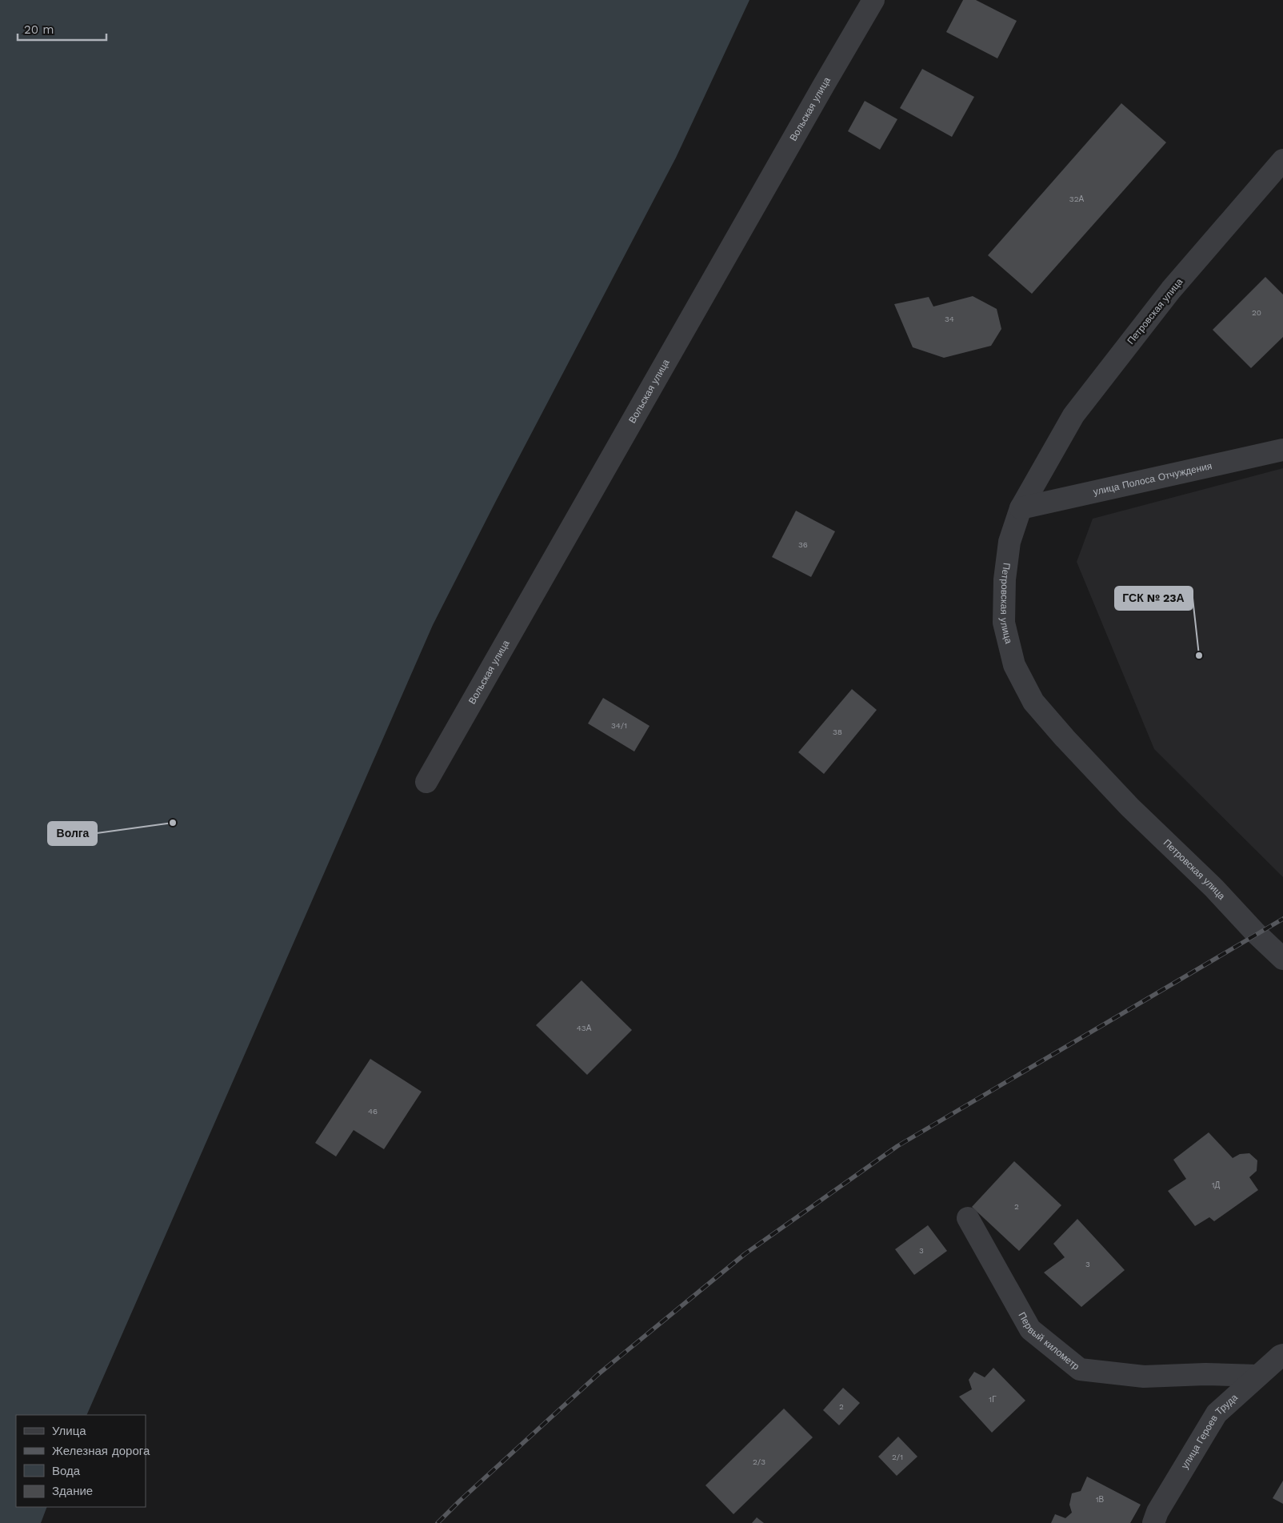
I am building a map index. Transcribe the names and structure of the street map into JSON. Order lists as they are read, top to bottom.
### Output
{
  "streets": {
    "street": [
      "Вольская улица",
      "Петровская улица",
      "улица Полоса Отчуждения",
      "Первый километр",
      "улица Героев Труда"
    ]
  },
  "crossings": [
    ["Петровская улица", "улица Полоса Отчуждения"],
    ["Первый километр", "улица Героев Труда"]
  ],
  "places": ["ГСК № 23А", "Волга"],
  "house_numbers": [
    "32А",
    "20",
    "34",
    "36",
    "34/1",
    "38",
    "43А",
    "46",
    "1Д",
    "2",
    "3",
    "3",
    "1Г",
    "2",
    "2/1",
    "2/3",
    "1В"
  ],
  "legend": [
    "Улица",
    "Железная дорога",
    "Вода",
    "Здание"
  ],
  "scale_bar": "20 m"
}
